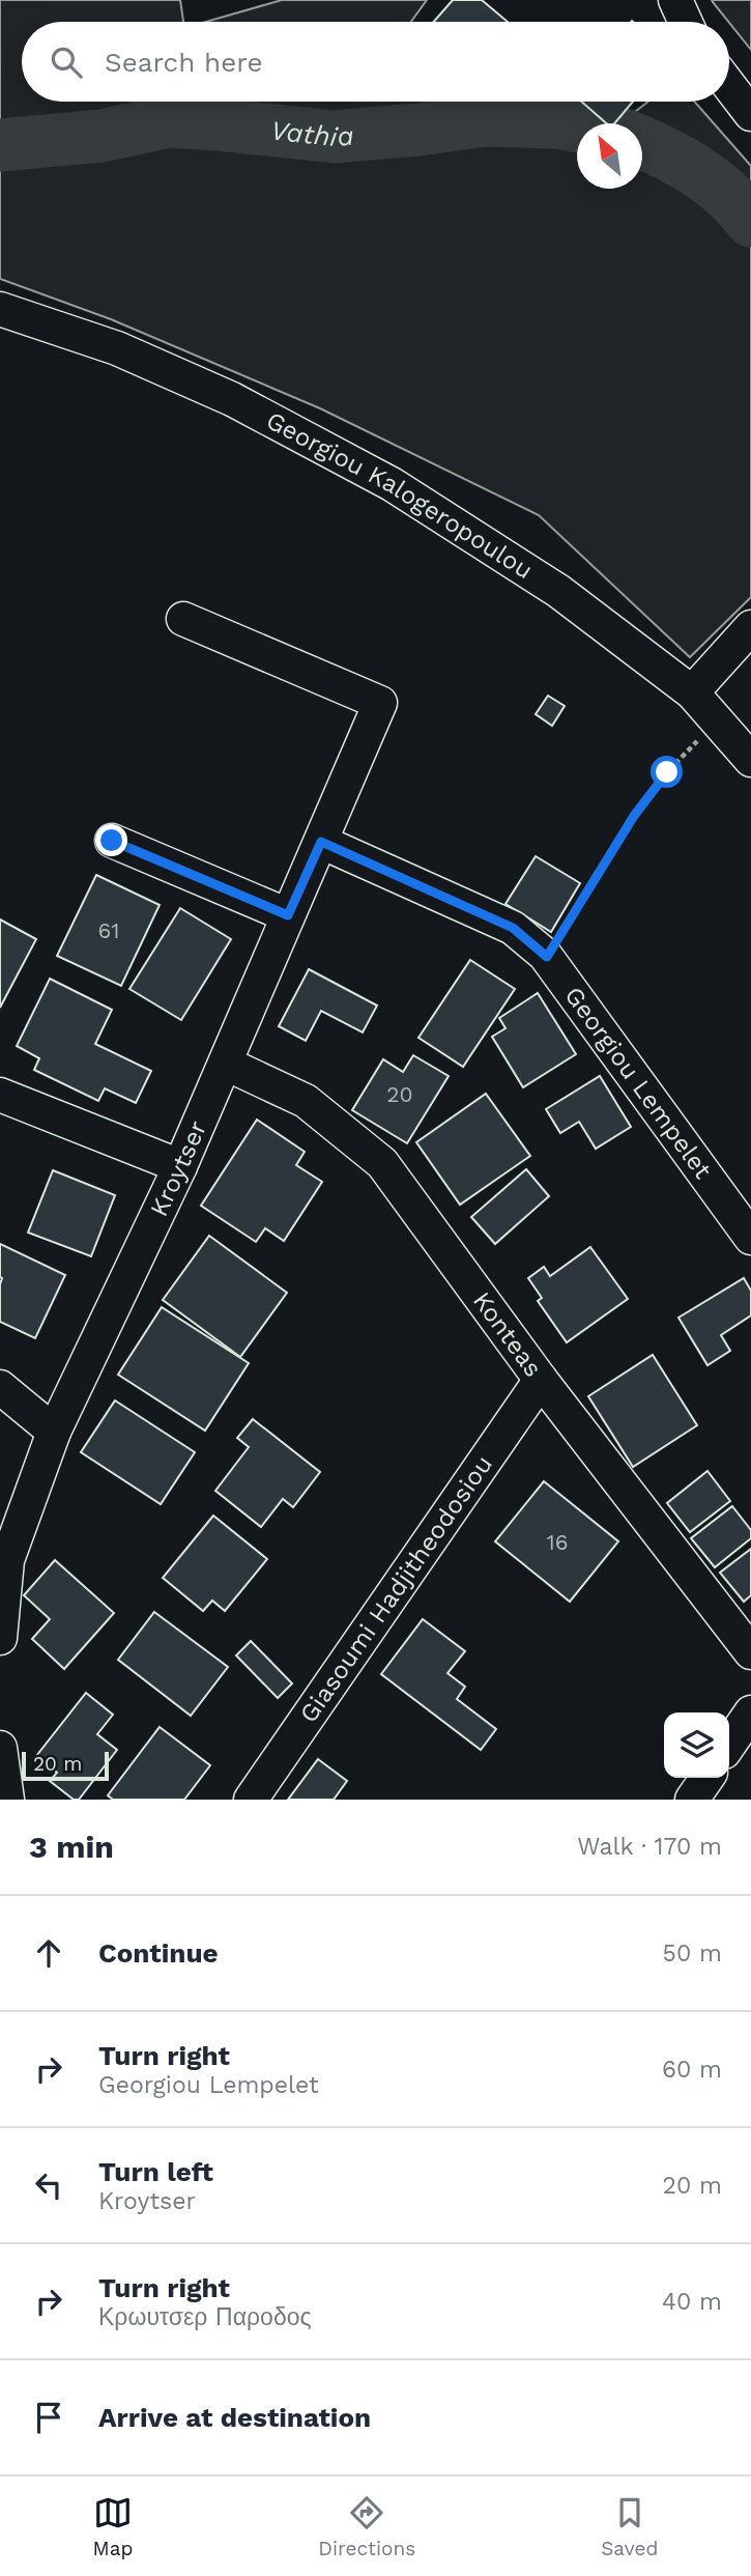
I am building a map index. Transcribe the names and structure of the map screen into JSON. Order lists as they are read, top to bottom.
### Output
{
  "streets": {
    "street": [
      "Georgiou Kalogeropoulou",
      "Georgiou Lempelet",
      "Kroytser",
      "Konteas",
      "Giasoumi Hadjitheodosiou"
    ]
  },
  "crossings": [
    ["Georgiou Lempelet", "Kroytser"],
    ["Kroytser", "Konteas"],
    ["Konteas", "Giasoumi Hadjitheodosiou"]
  ],
  "water": ["Vathia"],
  "house_numbers": ["61", "20", "16"],
  "scale_bar": "20 m",
  "north": "top left",
  "page": {
    "search": "Search here",
    "scale": "20 m",
    "heading": ["3 min", "Walk · 170 m"],
    "list": [
      ["Continue", "50 m"],
      ["Turn right", "Georgiou Lempelet", "60 m"],
      ["Turn left", "Kroytser", "20 m"],
      ["Turn right", "Κρωυτσερ Παροδος", "40 m"],
      "Arrive at destination"
    ],
    "nav": ["Map", "Directions", "Saved"]
  }
}
